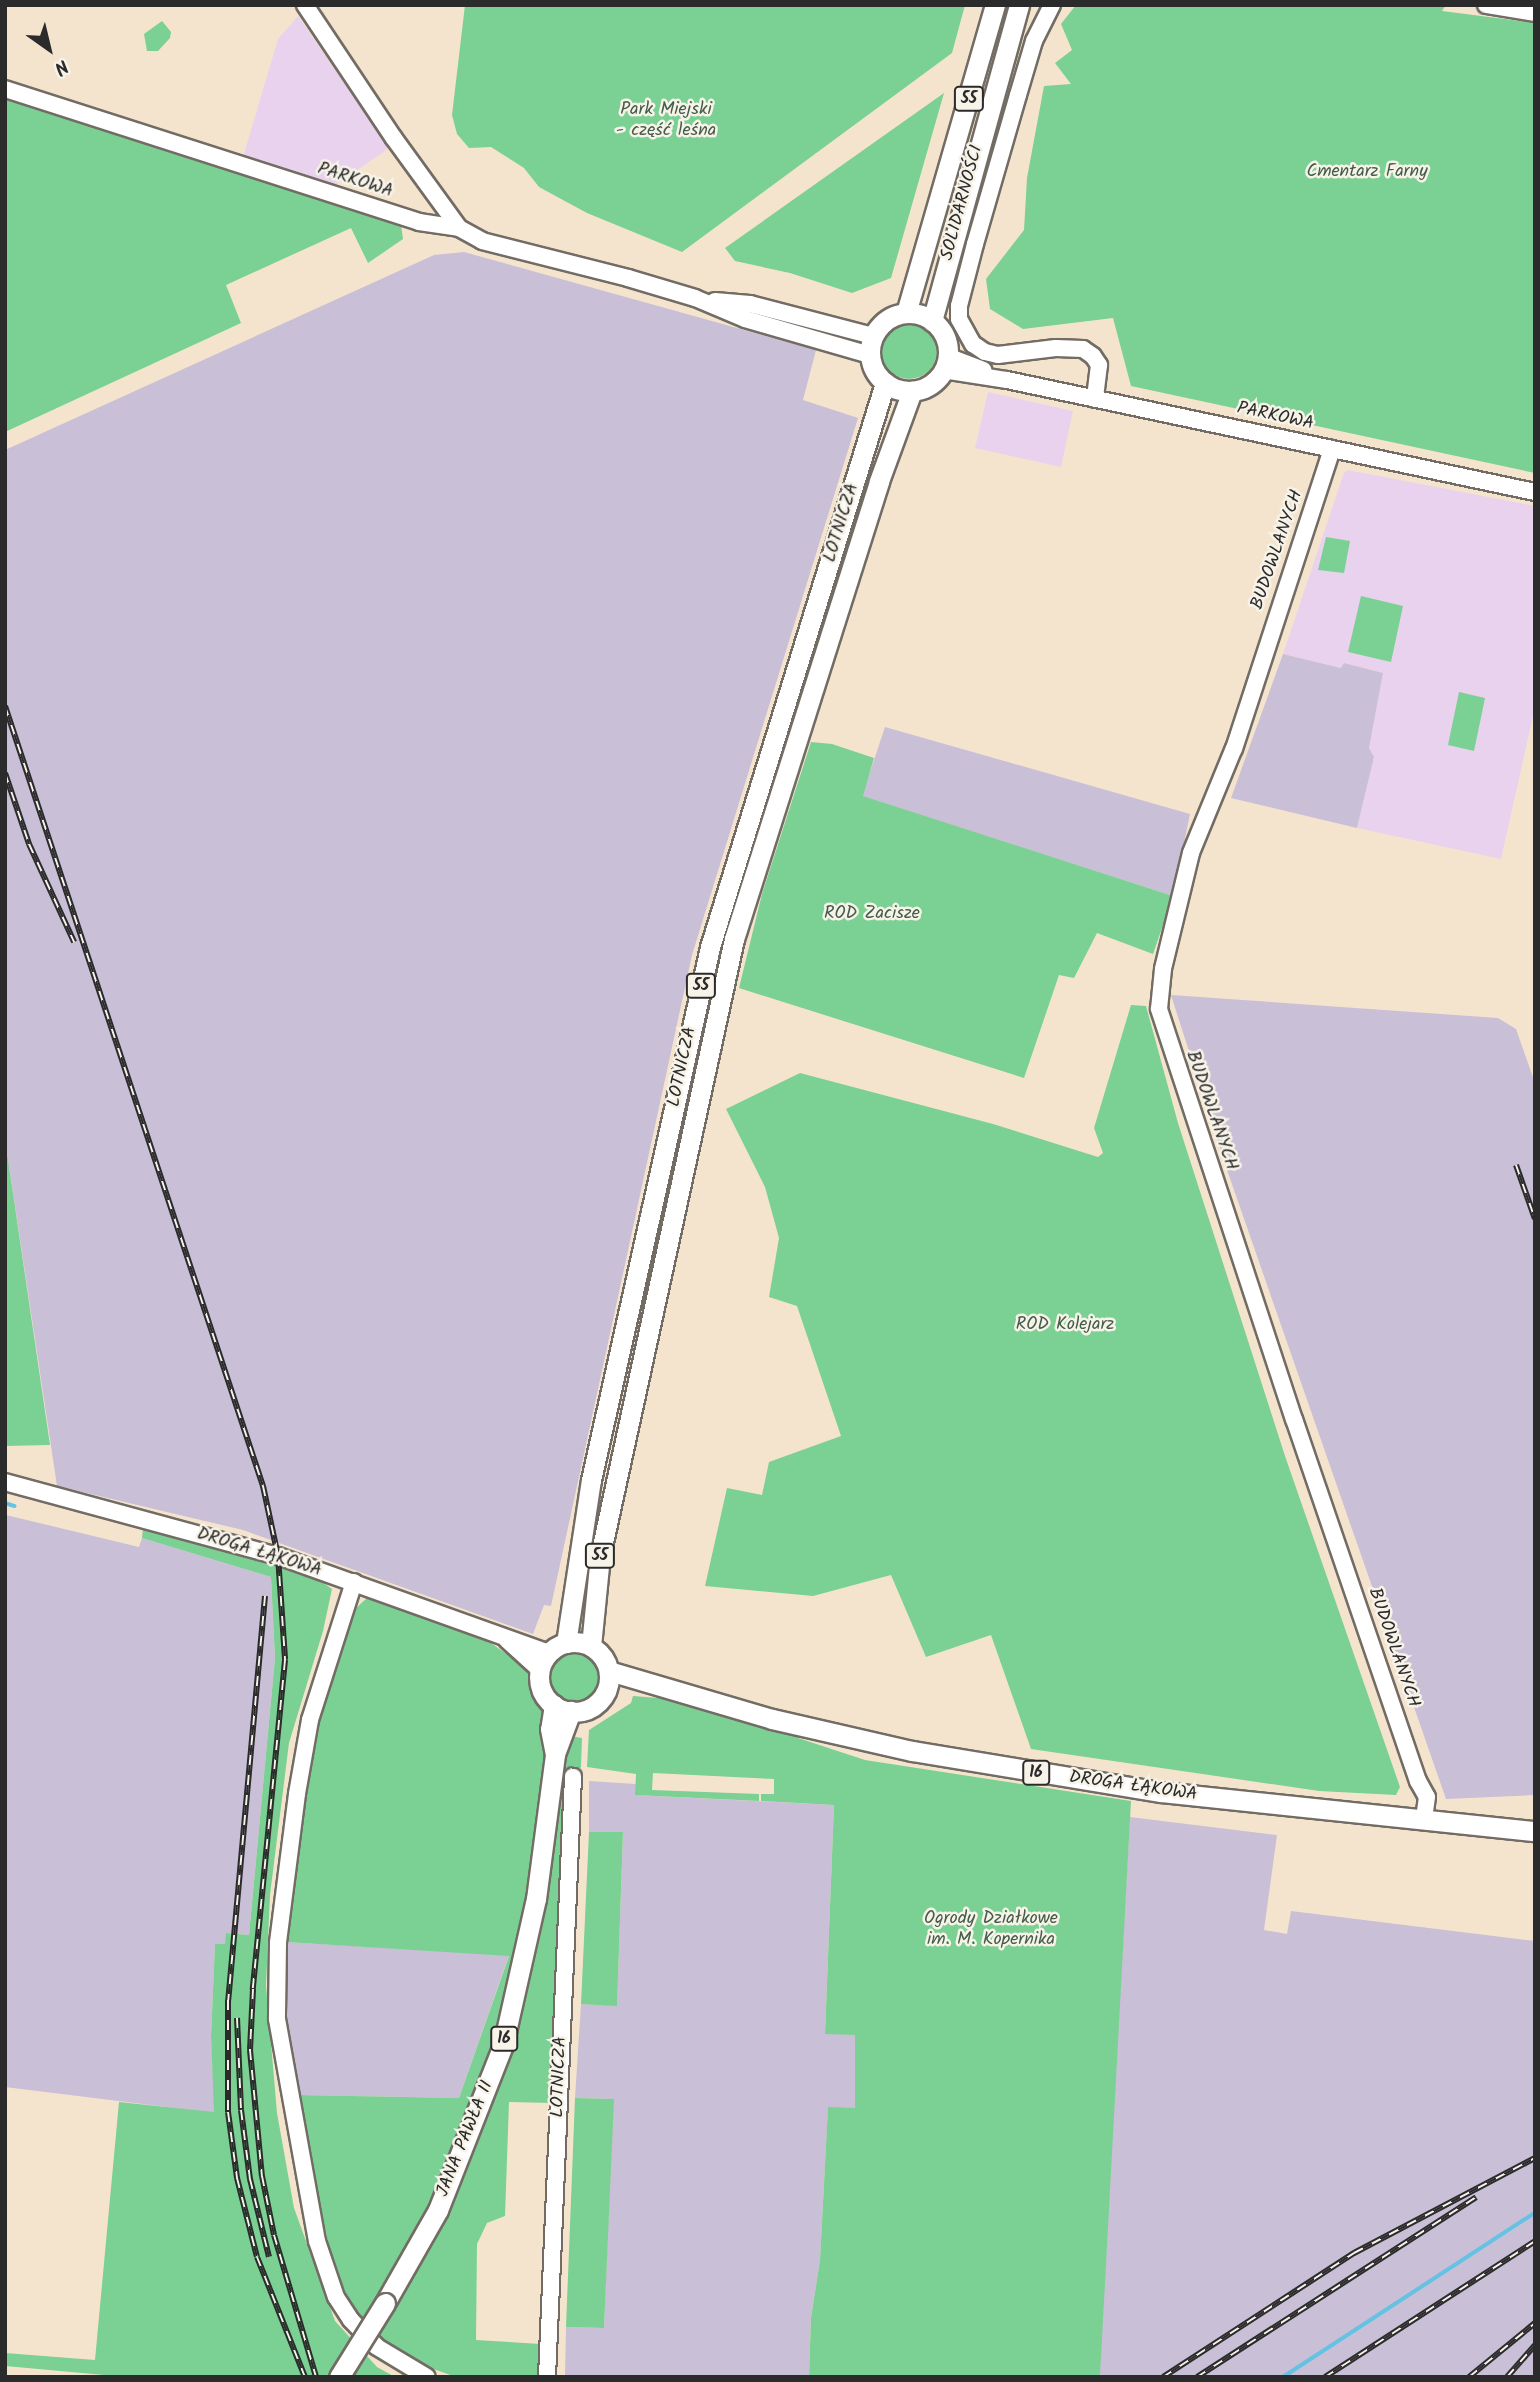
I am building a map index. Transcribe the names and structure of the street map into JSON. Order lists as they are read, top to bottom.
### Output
{
  "streets": {
    "main road": [
      "55",
      "SOLIDARNOŚCI",
      "LOTNICZA",
      "DROGA ŁĄKOWA",
      "16",
      "JANA PAWŁA II"
    ],
    "street": ["PARKOWA", "BUDOWLANYCH"]
  },
  "crossings": [
    ["PARKOWA", "SOLIDARNOŚCI"],
    ["PARKOWA", "LOTNICZA"],
    ["PARKOWA", "BUDOWLANYCH"],
    ["SOLIDARNOŚCI", "LOTNICZA"],
    ["LOTNICZA", "DROGA ŁĄKOWA"],
    ["LOTNICZA", "16"],
    ["LOTNICZA", "JANA PAWŁA II"],
    ["BUDOWLANYCH", "DROGA ŁĄKOWA"],
    ["DROGA ŁĄKOWA", "16"],
    ["DROGA ŁĄKOWA", "JANA PAWŁA II"],
    ["16", "JANA PAWŁA II"]
  ],
  "parks": [
    "Park Miejski - część leśna",
    "Cmentarz Farny",
    "ROD Zacisze",
    "ROD Kolejarz",
    "Ogrody Działkowe im. M. Kopernika"
  ],
  "north": "bottom right"
}
